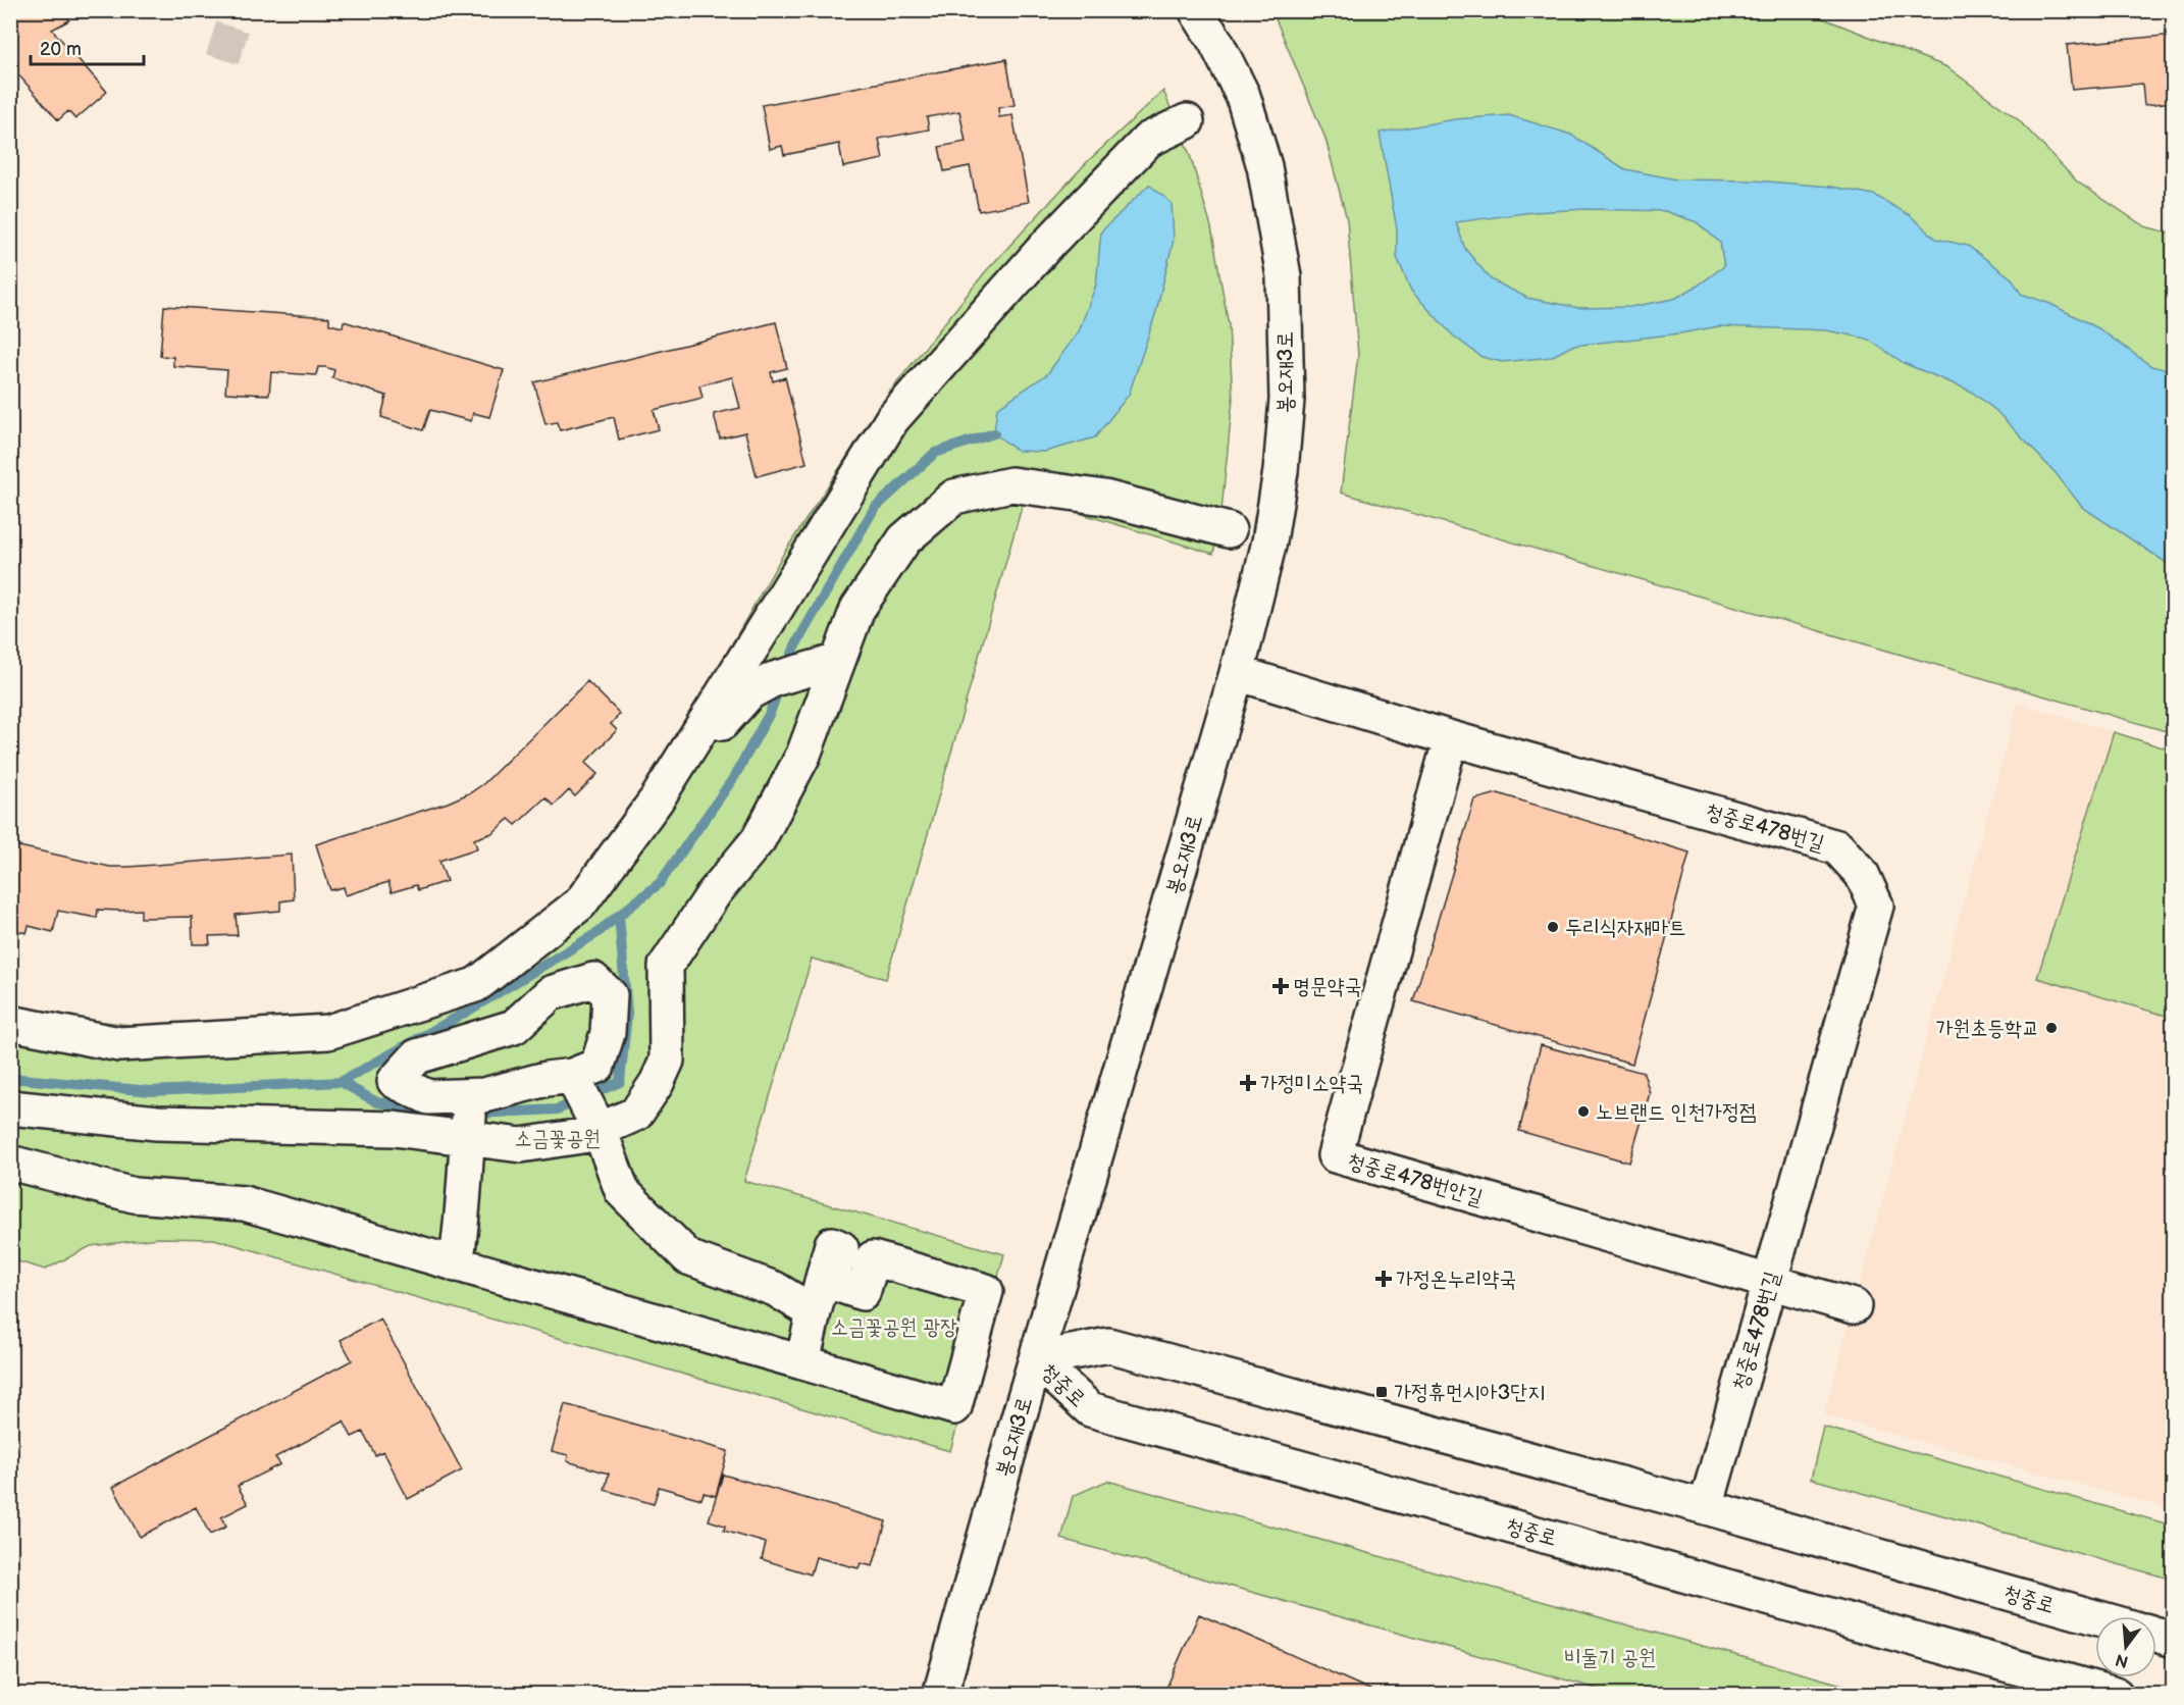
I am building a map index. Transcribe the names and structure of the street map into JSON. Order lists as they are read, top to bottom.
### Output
{
  "streets": {
    "street": [
      "봉오재3로",
      "청중로478번길",
      "청중로478번안길",
      "청중로"
    ]
  },
  "crossings": [
    ["봉오재3로", "청중로478번길"],
    ["봉오재3로", "청중로"],
    ["청중로478번길", "청중로478번안길"],
    ["청중로478번길", "청중로"]
  ],
  "parks": ["소금꽃공원", "소금꽃공원 광장", "비둘기 공원"],
  "places": {
    "other": ["두리식자재마트", "가원초등학교", "노브랜드 인천가정점"],
    "health": ["명문약국", "가정미소약국", "가정온누리약국"],
    "transit": ["가정휴먼시아3단지"]
  },
  "scale_bar": "20 m",
  "north": "bottom"
}
